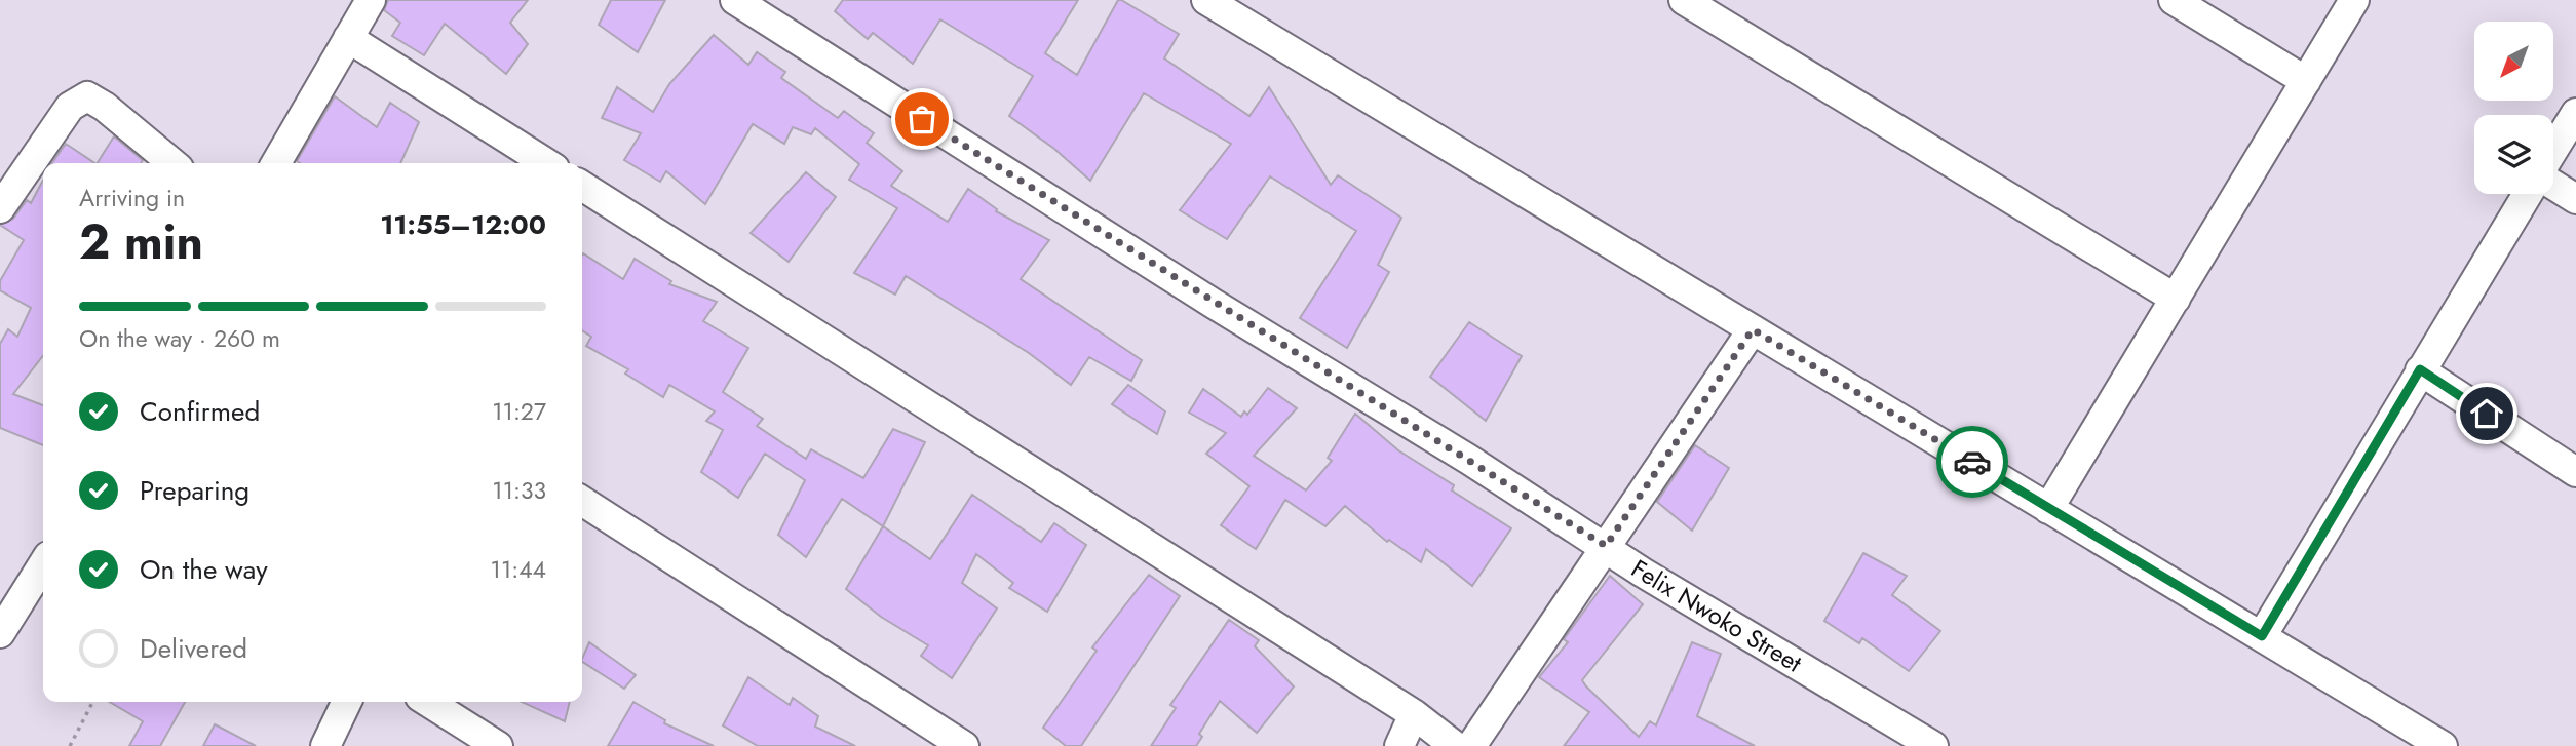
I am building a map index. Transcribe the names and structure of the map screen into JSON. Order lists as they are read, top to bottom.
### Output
{
  "streets": {
    "street": ["Felix Nwoko Street"]
  },
  "north": "bottom left",
  "page": {
    "heading": ["2 min", "Arriving in", "11:55–12:00"],
    "bar": "On the way · 260 m",
    "list": [
      ["Confirmed", "11:27"],
      ["Preparing", "11:33"],
      ["On the way", "11:44"],
      "Delivered"
    ]
  }
}
